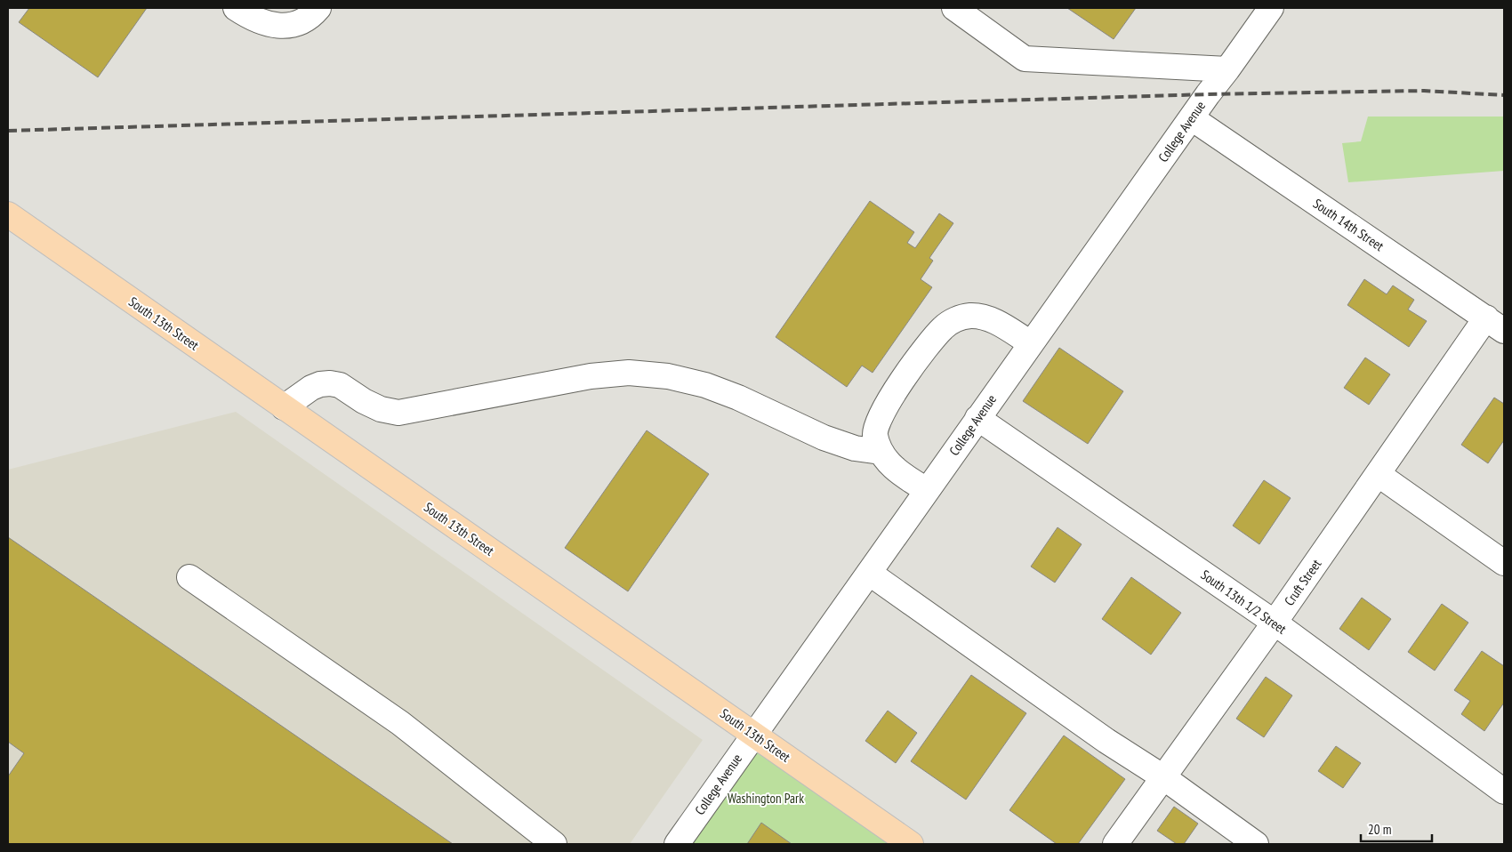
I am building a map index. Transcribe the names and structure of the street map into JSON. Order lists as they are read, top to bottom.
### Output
{
  "streets": {
    "main road": ["South 13th Street"],
    "street": [
      "College Avenue",
      "South 14th Street",
      "Cruft Street",
      "South 13th 1/2 Street"
    ]
  },
  "crossings": [
    ["College Avenue", "South 14th Street"],
    ["College Avenue", "South 13th Street"],
    ["College Avenue", "South 13th 1/2 Street"],
    ["South 14th Street", "Cruft Street"],
    ["Cruft Street", "South 13th 1/2 Street"]
  ],
  "parks": ["Washington Park"],
  "scale_bar": "20 m"
}
